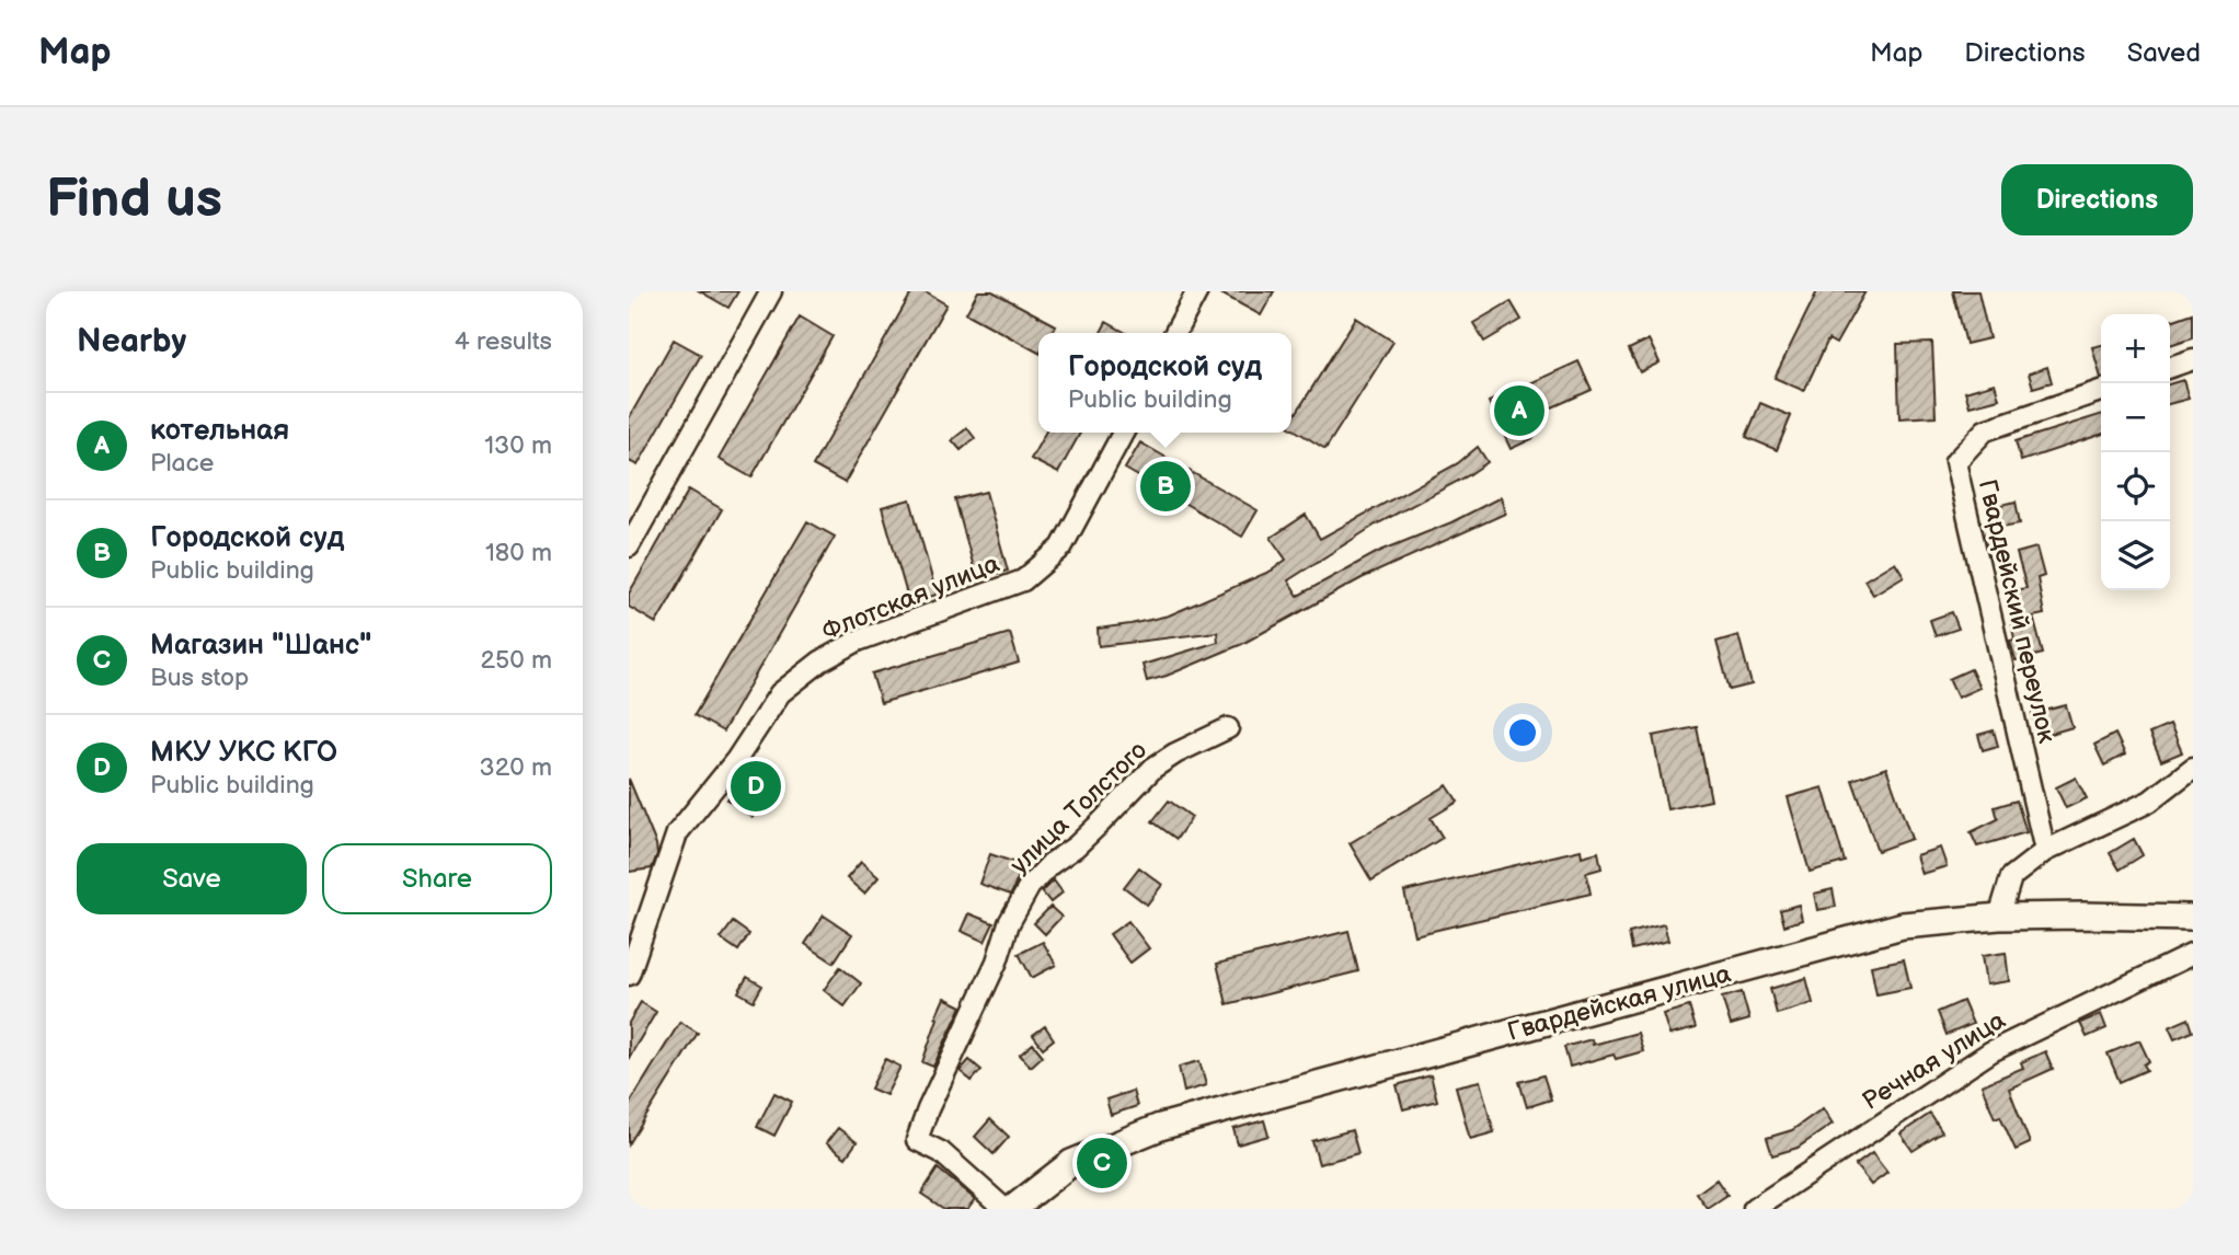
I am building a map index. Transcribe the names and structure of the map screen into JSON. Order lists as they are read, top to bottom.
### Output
{
  "streets": {
    "main road": ["Гвардейская улица"],
    "street": [
      "Флотская улица",
      "Гвардейский переулок",
      "улица Толстого",
      "Речная улица"
    ]
  },
  "page": {
    "header": "Map",
    "nav": ["Map", "Directions", "Saved"],
    "buttons": [
      "Directions",
      ["Save", "Share"]
    ],
    "title": "Find us",
    "heading": ["Nearby", "4 results"],
    "map_buttons": ["+", "−"],
    "popup": ["Городской суд", "Public building"],
    "pins": [
      "A",
      "B",
      "D",
      "C"
    ],
    "list": [
      {
        "mark": "A",
        "name": "котельная",
        "note": "Place",
        "value": "130 m"
      },
      {
        "mark": "B",
        "name": "Городской суд",
        "note": "Public building",
        "value": "180 m"
      },
      {
        "mark": "C",
        "name": "Магазин \"Шанс\"",
        "note": "Bus stop",
        "value": "250 m"
      },
      {
        "mark": "D",
        "name": "МКУ УКС КГО",
        "note": "Public building",
        "value": "320 m"
      }
    ]
  }
}
